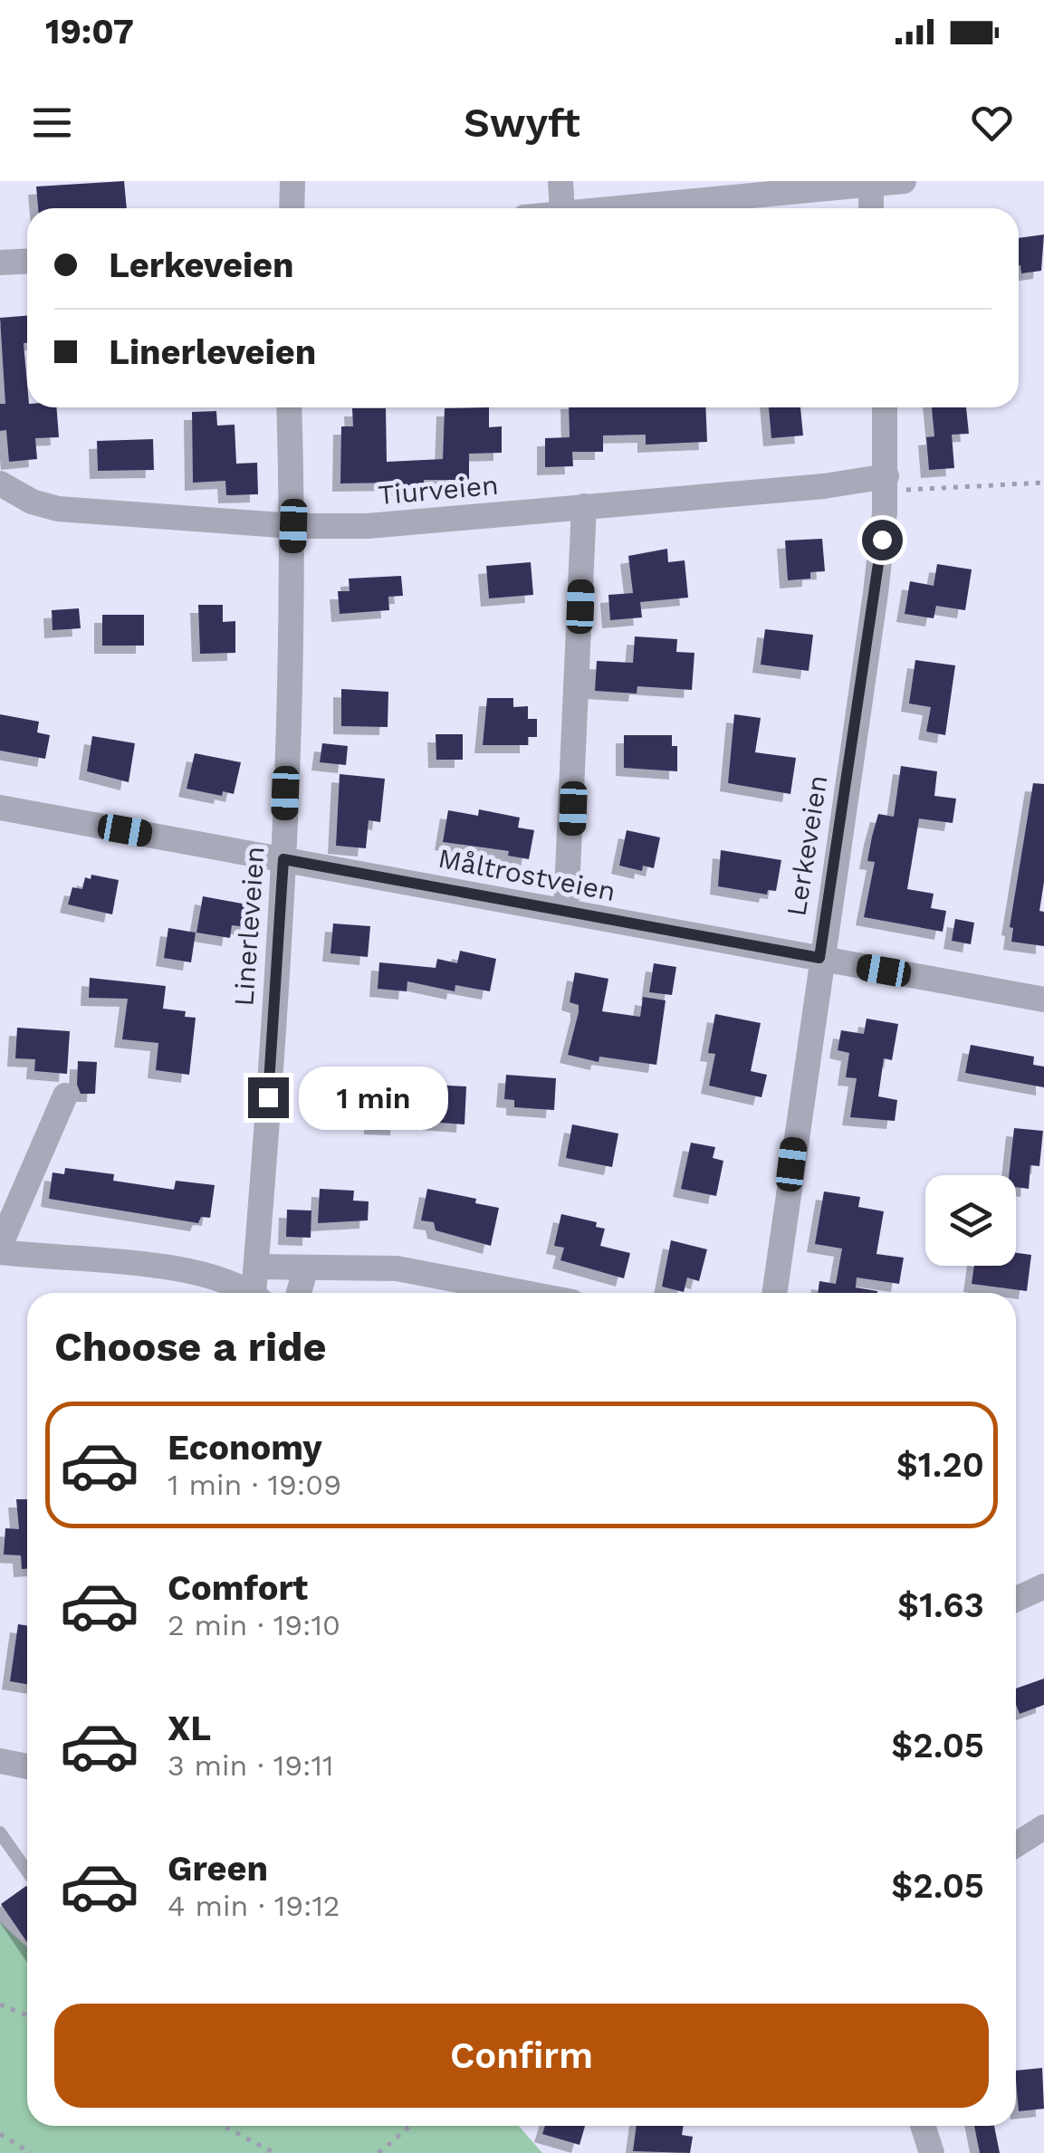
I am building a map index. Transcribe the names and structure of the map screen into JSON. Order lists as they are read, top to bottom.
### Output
{
  "streets": {
    "street": [
      "Tiurveien",
      "Lerkeveien",
      "Måltrostveien",
      "Linerleveien"
    ]
  },
  "crossings": [
    ["Tiurveien", "Lerkeveien"],
    ["Tiurveien", "Linerleveien"],
    ["Lerkeveien", "Måltrostveien"],
    ["Måltrostveien", "Linerleveien"]
  ],
  "page": {
    "status": "19:07",
    "header": "Swyft",
    "banner": ["Lerkeveien", "Linerleveien"],
    "bubble": "1 min",
    "heading": "Choose a ride",
    "list": [
      {
        "name": "Economy",
        "note": "1 min · 19:09",
        "value": "$1.20"
      },
      {
        "name": "Comfort",
        "note": "2 min · 19:10",
        "value": "$1.63"
      },
      {
        "name": "XL",
        "note": "3 min · 19:11",
        "value": "$2.05"
      },
      {
        "name": "Green",
        "note": "4 min · 19:12",
        "value": "$2.05"
      }
    ],
    "buttons": "Confirm"
  }
}
